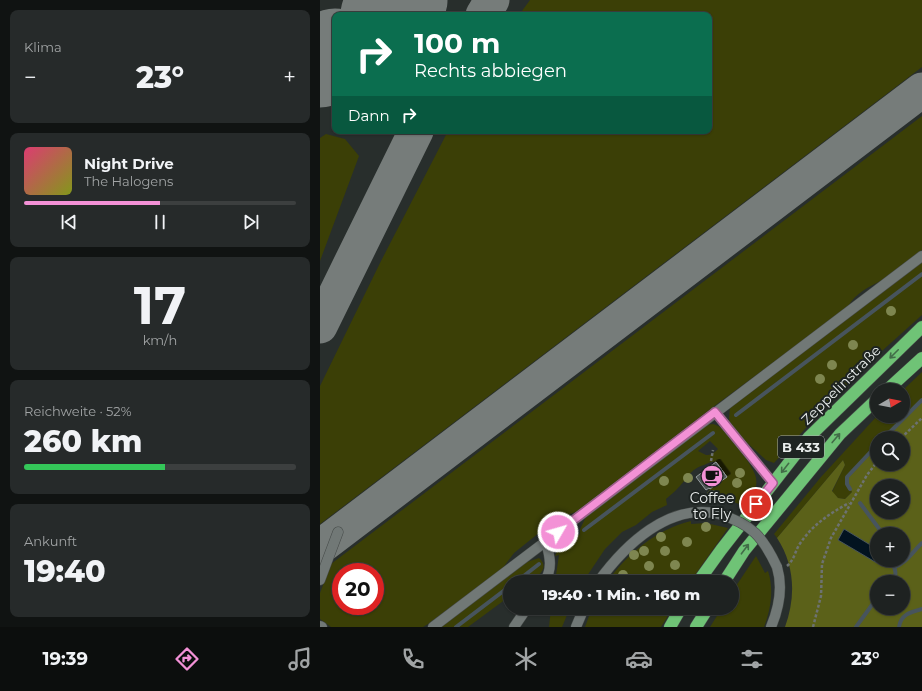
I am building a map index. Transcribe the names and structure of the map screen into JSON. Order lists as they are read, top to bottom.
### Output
{
  "streets": {
    "highway": ["Zeppelinstraße", "B 433"]
  },
  "places": {
    "cafe": ["Coffee to Fly"]
  },
  "north": "right",
  "page": {
    "tile": [
      "Klima",
      ["17", "km/h"],
      ["Reichweite · 52%", "260 km"],
      ["Ankunft", "19:40"]
    ],
    "turn": ["100 m", "Rechts abbiegen"],
    "heat": ["−", "23°", "+"],
    "then": "Dann",
    "song": ["Night Drive", "The Halogens"],
    "map_buttons": ["+", "−"],
    "limit": "20",
    "trip": "19:40 · 1 Min. · 160 m",
    "tabs": ["19:39", "23°"]
  }
}
